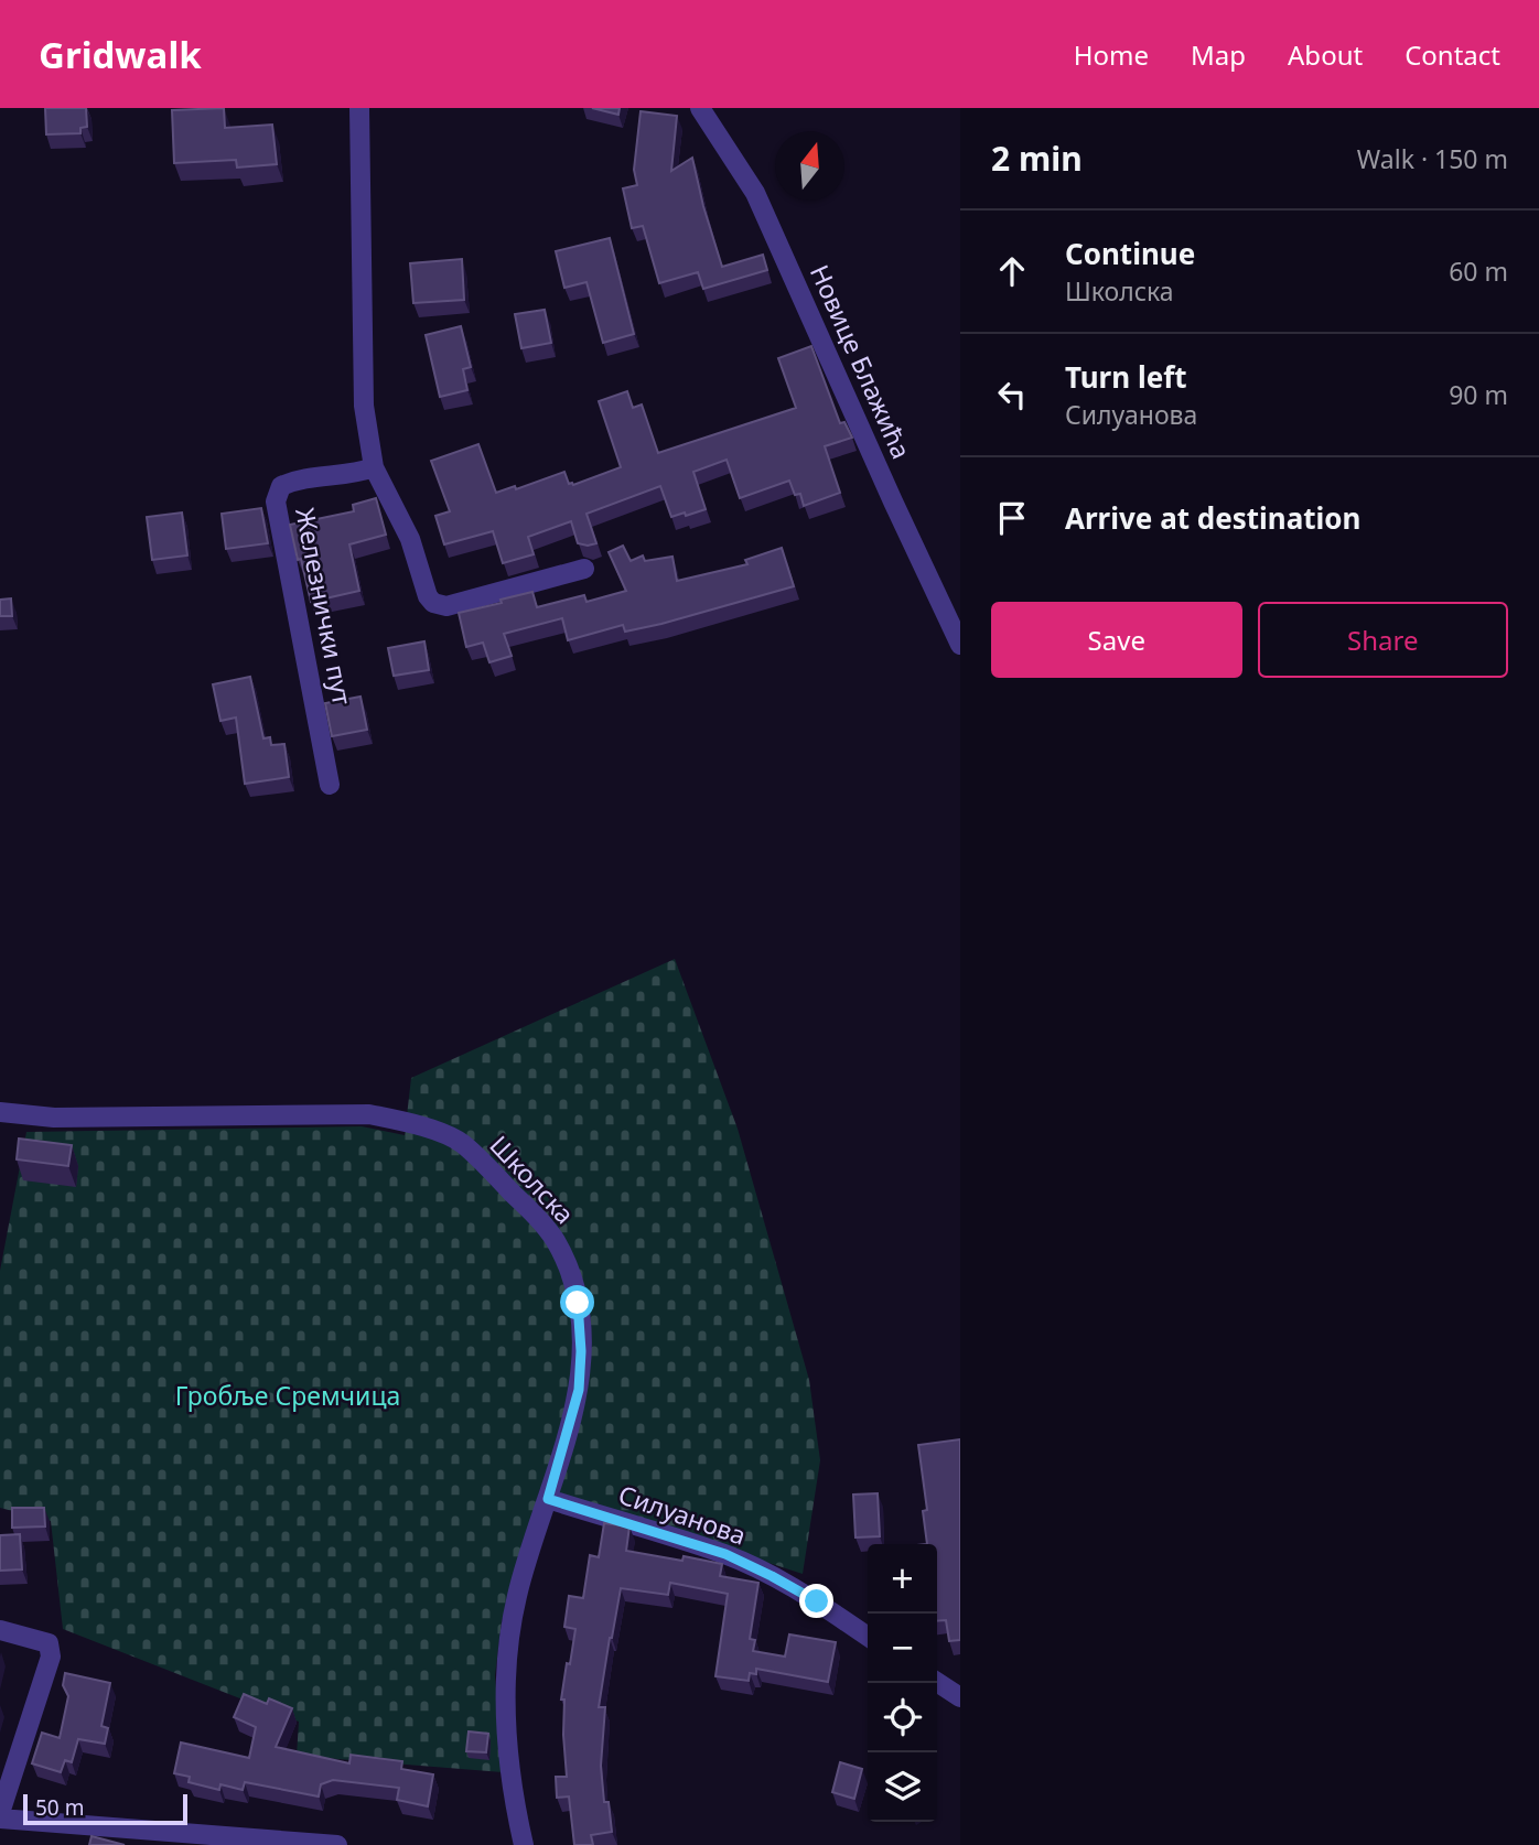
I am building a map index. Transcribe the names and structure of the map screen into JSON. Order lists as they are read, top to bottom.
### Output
{
  "streets": {
    "street": [
      "Новице Блажића",
      "Железнички пут",
      "Школска",
      "Силуанова"
    ]
  },
  "crossings": [
    ["Школска", "Силуанова"]
  ],
  "parks": ["Гробље Сремчица"],
  "scale_bar": "50 m",
  "north": "top",
  "page": {
    "header": "Gridwalk",
    "nav": [
      "Home",
      "Map",
      "About",
      "Contact"
    ],
    "heading": ["2 min", "Walk · 150 m"],
    "list": [
      ["Continue", "Школска", "60 m"],
      ["Turn left", "Силуанова", "90 m"],
      "Arrive at destination"
    ],
    "buttons": ["Save", "Share"],
    "map_buttons": ["+", "−"],
    "scale": "50 m"
  }
}
